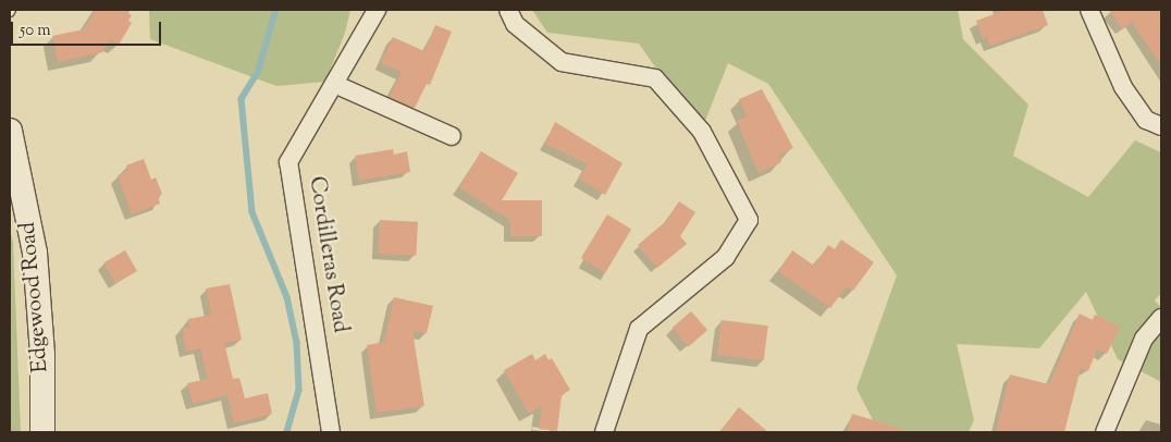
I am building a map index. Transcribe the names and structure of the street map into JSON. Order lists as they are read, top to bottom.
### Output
{
  "streets": {
    "main road": ["Edgewood Road"],
    "street": ["Cordilleras Road"]
  },
  "scale_bar": "50 m"
}
